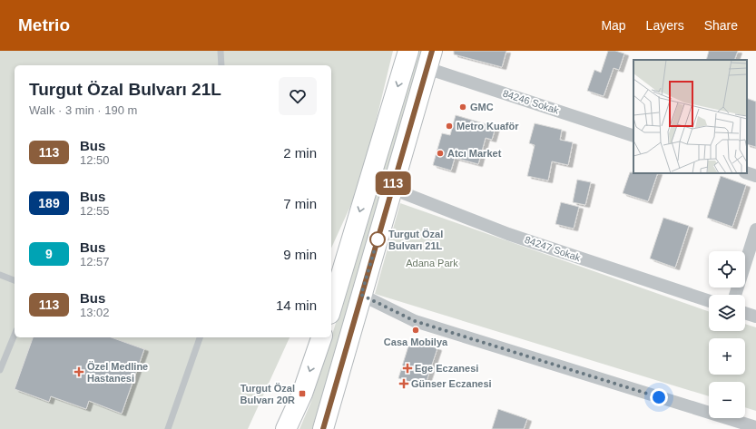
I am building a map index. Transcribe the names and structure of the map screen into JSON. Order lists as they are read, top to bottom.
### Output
{
  "streets": {
    "street": ["84246 Sokak", "84247 Sokak"]
  },
  "parks": ["Adana Park"],
  "places": {
    "other": [
      "GMC",
      "Metro Kuaför",
      "Atcı Market",
      "Turgut Özal Bulvarı 21L",
      "Casa Mobilya"
    ],
    "health": ["Ege Eczanesi", "Özel Medline Hastanesi", "Günser Eczanesi"],
    "transit": ["Turgut Özal Bulvarı 20R"]
  },
  "lines": ["bus line 113"],
  "page": {
    "header": "Metrio",
    "nav": ["Map", "Layers", "Share"],
    "on_map": "113",
    "heading": ["Turgut Özal Bulvarı 21L", "Walk · 3 min · 190 m"],
    "list": [
      {
        "mark": "113",
        "name": "Bus",
        "note": "12:50",
        "value": "2 min"
      },
      {
        "mark": "189",
        "name": "Bus",
        "note": "12:55",
        "value": "7 min"
      },
      {
        "mark": "9",
        "name": "Bus",
        "note": "12:57",
        "value": "9 min"
      },
      {
        "mark": "113",
        "name": "Bus",
        "note": "13:02",
        "value": "14 min"
      }
    ],
    "map_buttons": ["+", "−"]
  }
}
